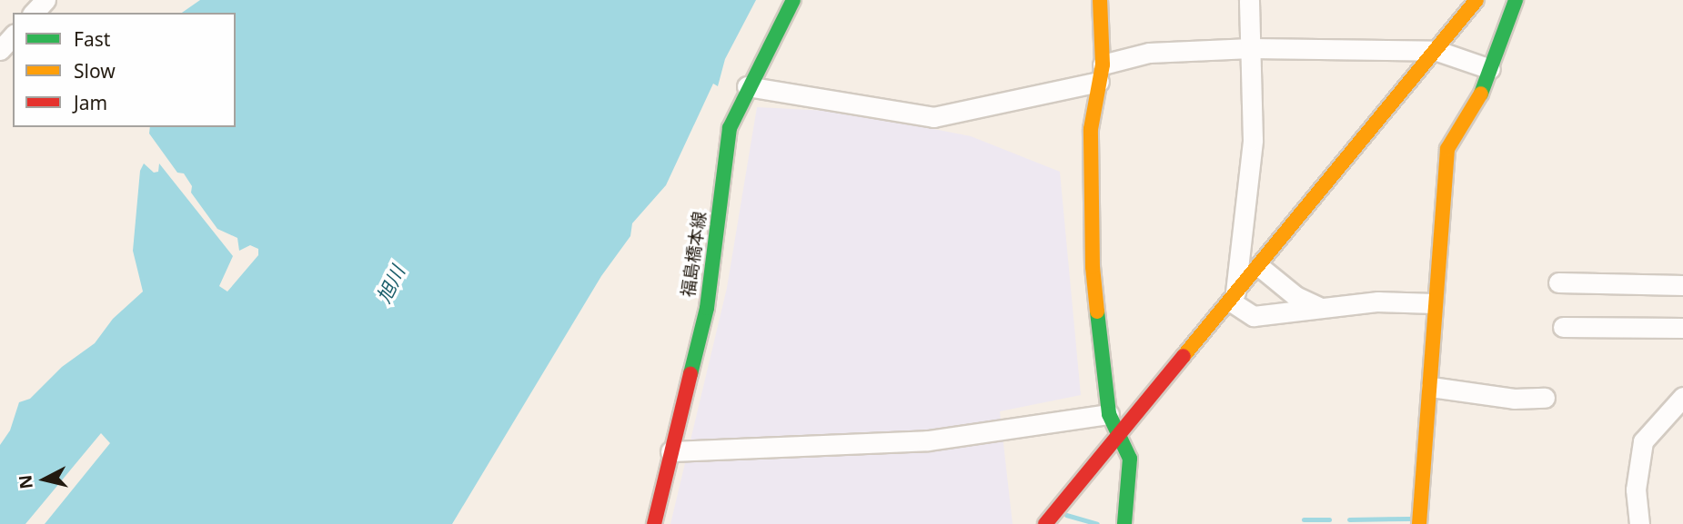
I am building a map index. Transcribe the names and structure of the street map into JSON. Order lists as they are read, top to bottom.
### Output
{
  "streets": {
    "street": ["福島橋本線"]
  },
  "water": ["旭川"],
  "legend": ["Fast", "Slow", "Jam"],
  "north": "left"
}
